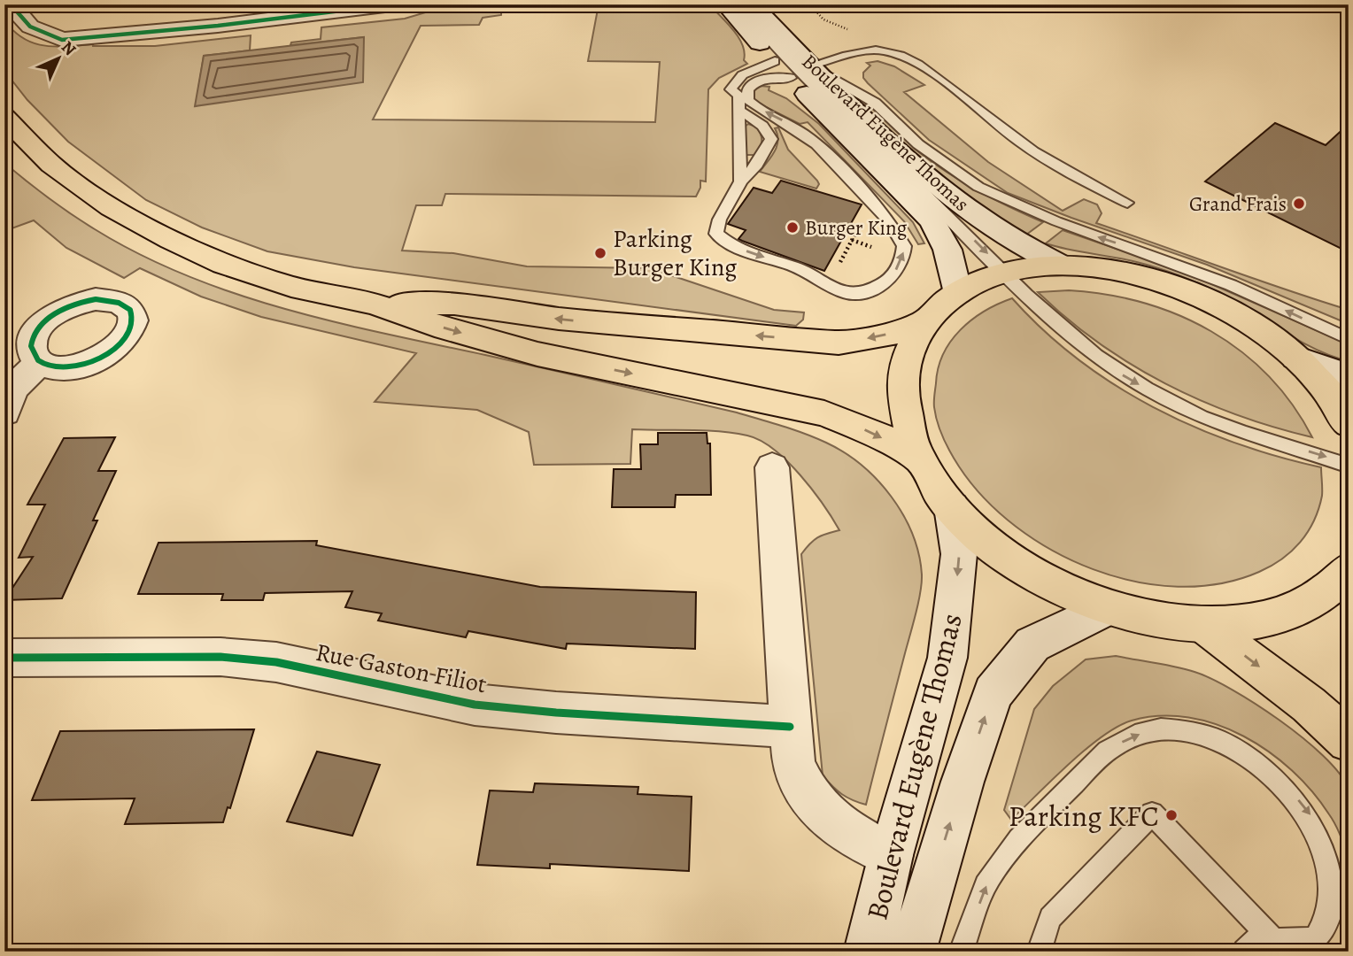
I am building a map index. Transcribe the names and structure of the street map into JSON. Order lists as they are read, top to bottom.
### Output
{
  "streets": {
    "main road": ["Boulevard Eugène Thomas", "Rue Gaston Filiot"]
  },
  "places": [
    "Grand Frais",
    "Burger King",
    "Parking Burger King",
    "Parking KFC"
  ],
  "north": "top right"
}
